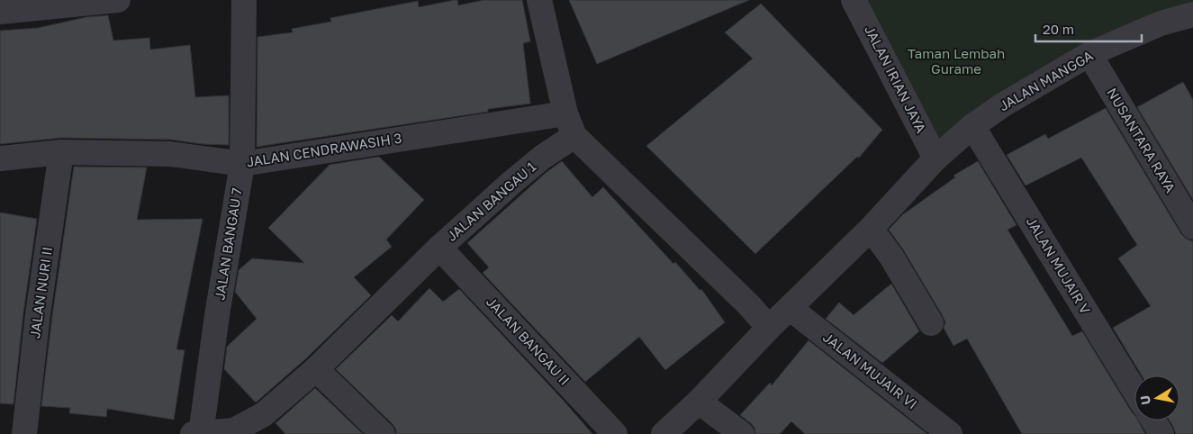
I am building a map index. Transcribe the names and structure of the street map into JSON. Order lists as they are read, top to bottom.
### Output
{
  "streets": {
    "street": [
      "JALAN IRIAN JAYA",
      "JALAN MANGGA",
      "NUSANTARA RAYA",
      "JALAN CENDRAWASIH 3",
      "JALAN BANGAU 1",
      "JALAN BANGAU 7",
      "JALAN MUJAIR V",
      "JALAN NURI II",
      "JALAN BANGAU II",
      "JALAN MUJAIR VI"
    ]
  },
  "crossings": [
    ["JALAN IRIAN JAYA", "JALAN MANGGA"],
    ["JALAN MANGGA", "NUSANTARA RAYA"],
    ["JALAN MANGGA", "JALAN MUJAIR V"],
    ["JALAN MANGGA", "JALAN MUJAIR VI"],
    ["JALAN CENDRAWASIH 3", "JALAN BANGAU 7"],
    ["JALAN CENDRAWASIH 3", "JALAN NURI II"],
    ["JALAN BANGAU 1", "JALAN BANGAU 7"],
    ["JALAN BANGAU 1", "JALAN BANGAU II"]
  ],
  "parks": ["Taman Lembah Gurame"],
  "scale_bar": "20 m",
  "north": "left"
}
